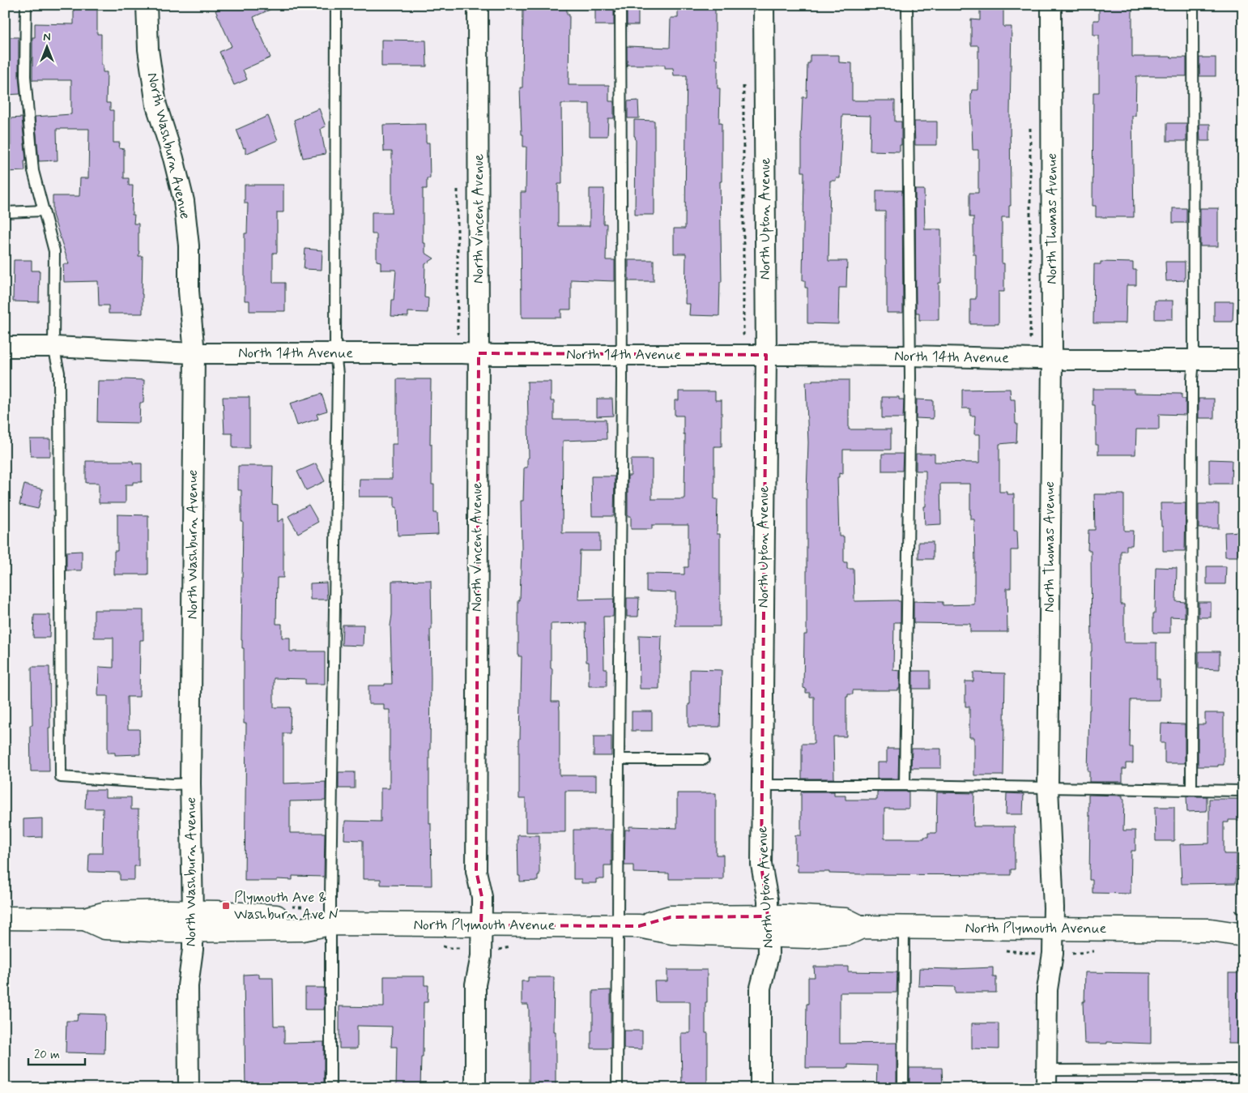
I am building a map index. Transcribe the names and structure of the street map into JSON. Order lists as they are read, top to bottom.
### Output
{
  "streets": {
    "street": [
      "North Washburn Avenue",
      "North Vincent Avenue",
      "North Upton Avenue",
      "North Thomas Avenue",
      "North 14th Avenue",
      "North Plymouth Avenue"
    ]
  },
  "crossings": [
    ["North Washburn Avenue", "North 14th Avenue"],
    ["North Washburn Avenue", "North Plymouth Avenue"],
    ["North Vincent Avenue", "North 14th Avenue"],
    ["North Vincent Avenue", "North Plymouth Avenue"],
    ["North Upton Avenue", "North 14th Avenue"],
    ["North Upton Avenue", "North Plymouth Avenue"],
    ["North Thomas Avenue", "North 14th Avenue"],
    ["North Thomas Avenue", "North Plymouth Avenue"]
  ],
  "places": {
    "transit": ["Plymouth Ave & Washburn Ave N"]
  },
  "scale_bar": "20 m",
  "north": "top"
}
